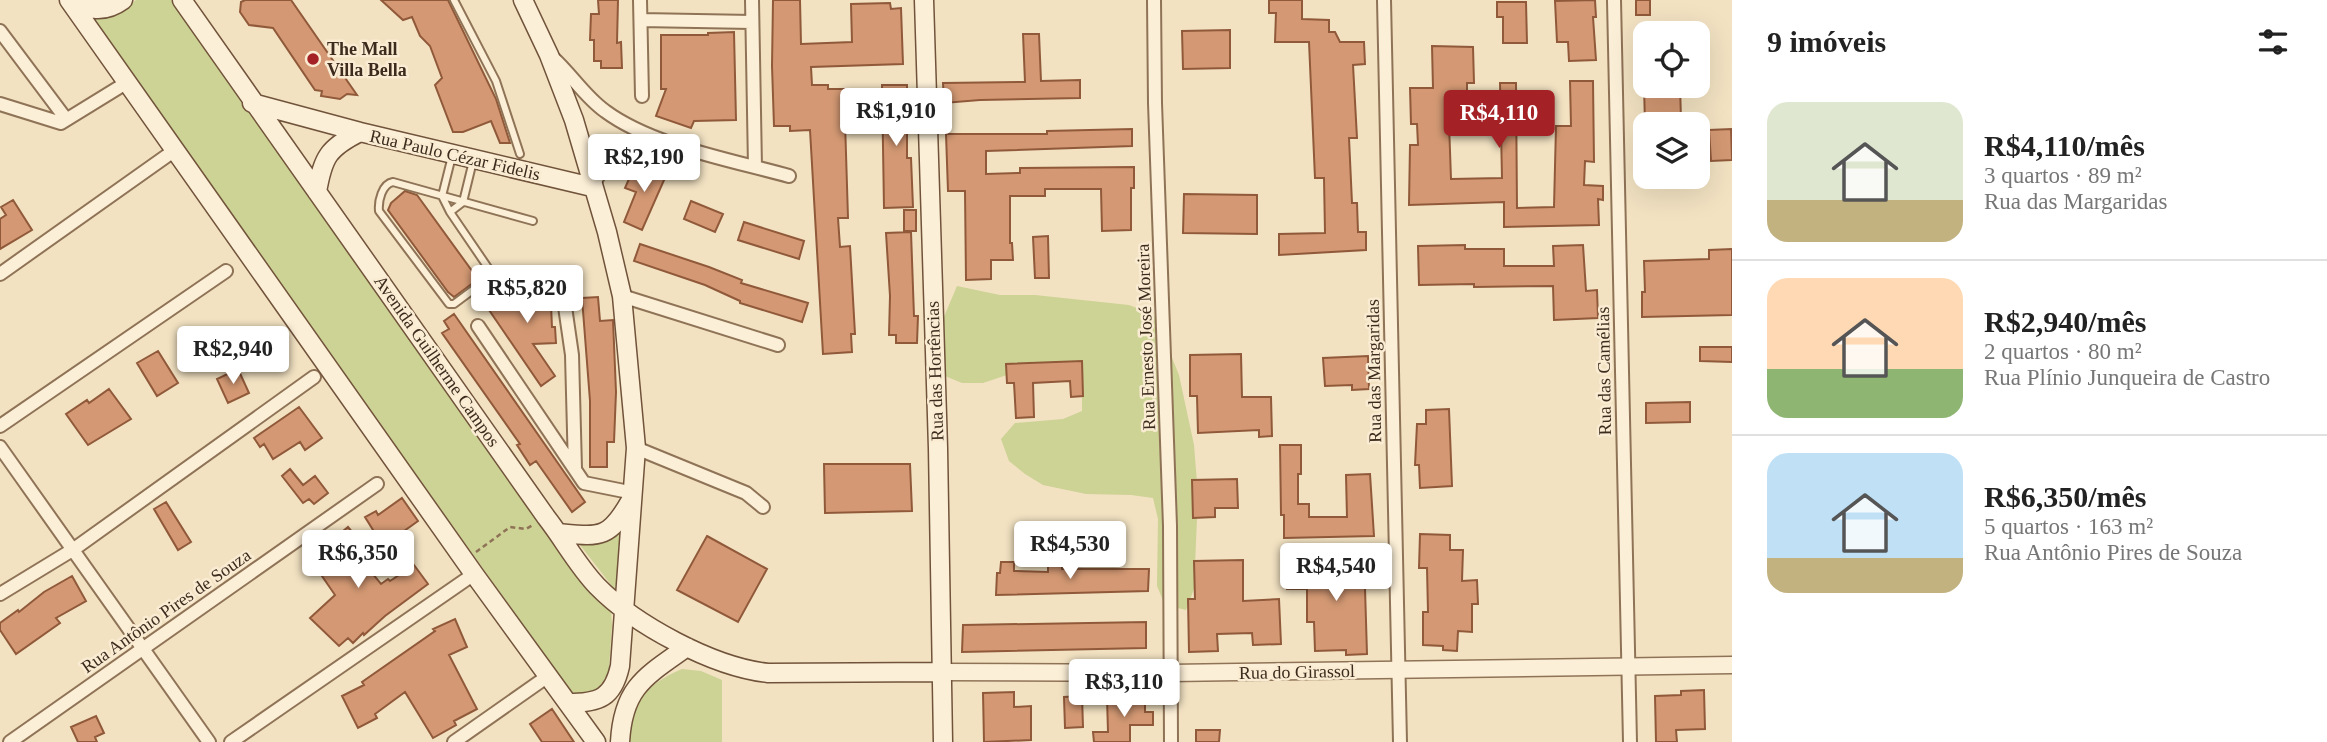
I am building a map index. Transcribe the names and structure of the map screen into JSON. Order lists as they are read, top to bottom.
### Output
{
  "streets": {
    "main road": [
      "Rua Paulo Cézar Fidelis",
      "Avenida Guilherme Campos",
      "Rua das Hortências",
      "Rua do Girassol"
    ],
    "street": [
      "Rua Ernesto José Moreira",
      "Rua das Margaridas",
      "Rua das Camélias",
      "Rua Antônio Pires de Souza"
    ]
  },
  "crossings": [
    ["Rua Paulo Cézar Fidelis", "Avenida Guilherme Campos"],
    ["Rua Ernesto José Moreira", "Rua do Girassol"],
    ["Avenida Guilherme Campos", "Rua do Girassol"],
    ["Rua das Hortências", "Rua do Girassol"],
    ["Rua das Margaridas", "Rua do Girassol"],
    ["Rua das Camélias", "Rua do Girassol"]
  ],
  "places": ["The Mall Villa Bella"],
  "page": {
    "heading": "9 imóveis",
    "list": [
      {
        "name": "R$4,110/mês",
        "note": "3 quartos · 89 m² · Rua das Margaridas"
      },
      {
        "name": "R$2,940/mês",
        "note": "2 quartos · 80 m² · Rua Plínio Junqueira de Castro"
      },
      {
        "name": "R$6,350/mês",
        "note": "5 quartos · 163 m² · Rua Antônio Pires de Souza"
      }
    ],
    "price": [
      "R$1,910",
      "R$4,110",
      "R$2,190",
      "R$5,820",
      "R$2,940",
      "R$4,530",
      "R$6,350",
      "R$4,540",
      "R$3,110"
    ]
  }
}
